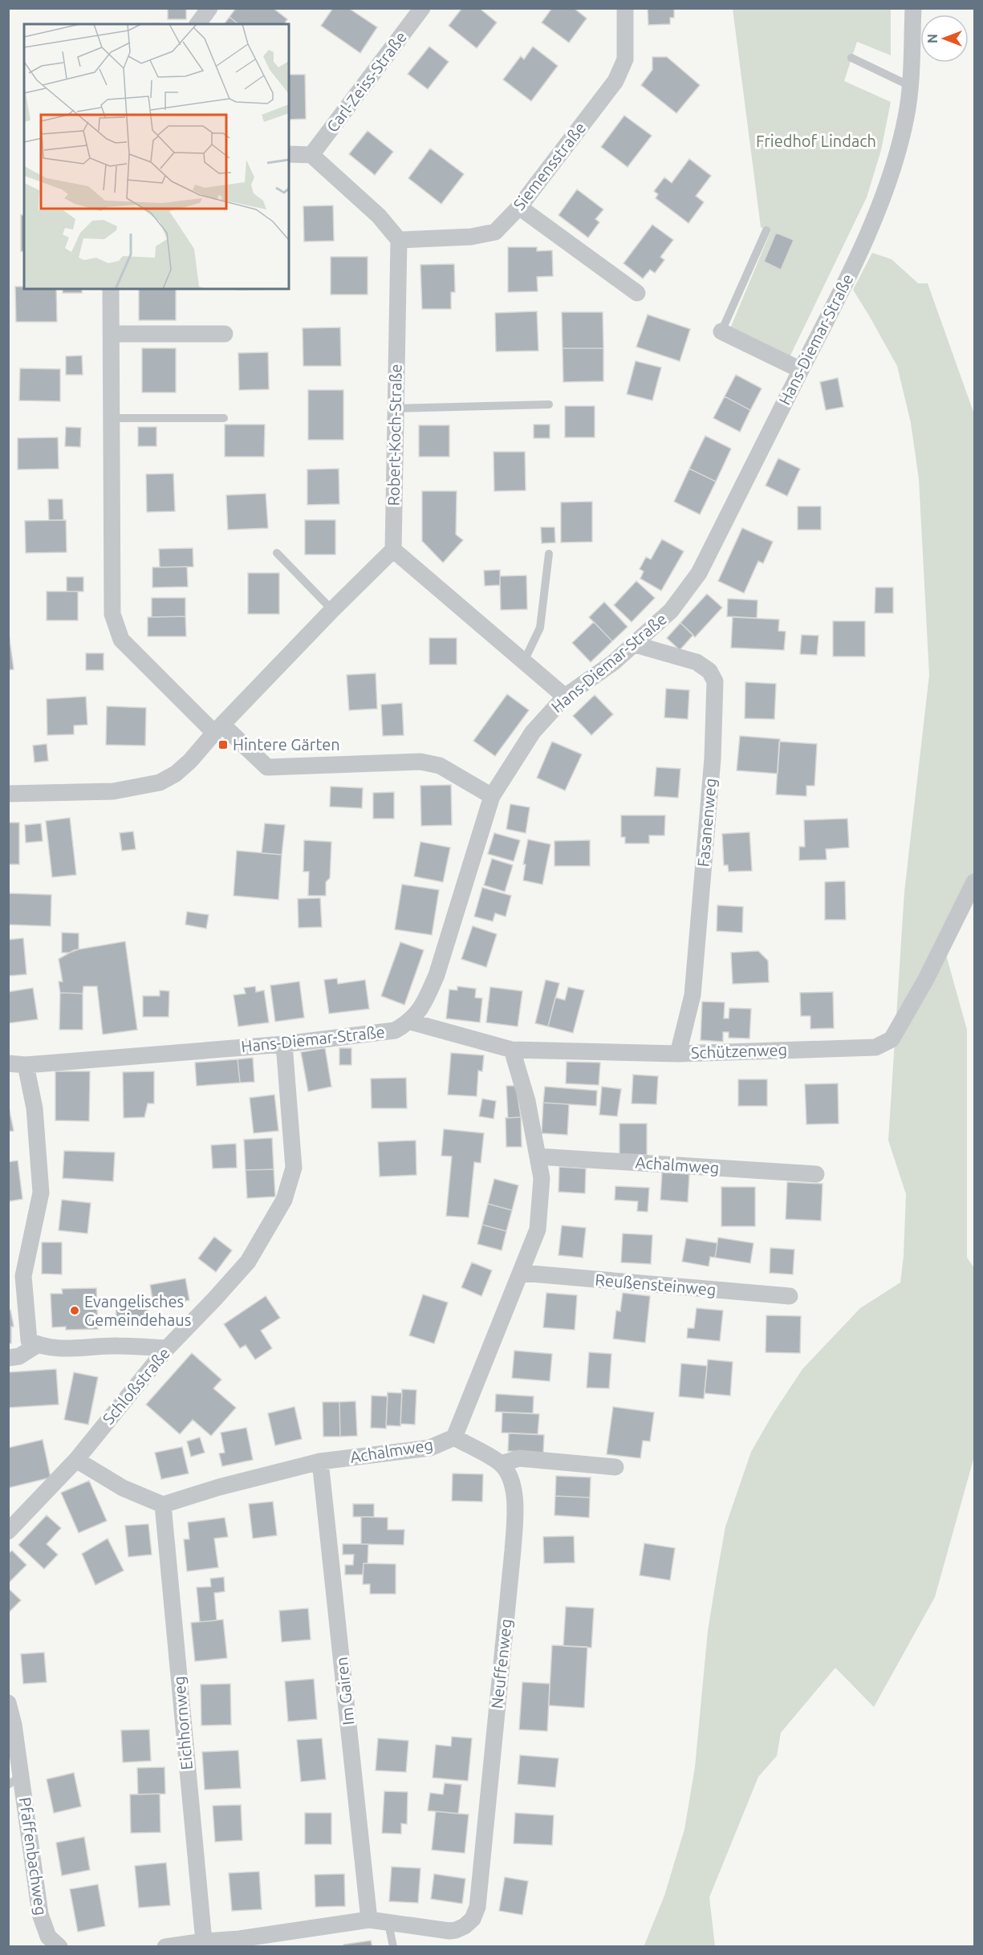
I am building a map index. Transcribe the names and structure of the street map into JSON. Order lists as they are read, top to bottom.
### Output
{
  "streets": {
    "street": [
      "Carl-Zeiss-Straße",
      "Siemensstraße",
      "Hans-Diemar-Straße",
      "Robert-Koch-Straße",
      "Fasanenweg",
      "Schützenweg",
      "Achalmweg",
      "Reußensteinweg",
      "Schloßstraße",
      "Neuffenweg",
      "Im Gairen",
      "Eichhornweg",
      "Pfaffenbachweg"
    ]
  },
  "crossings": [
    ["Siemensstraße", "Robert-Koch-Straße"],
    ["Hans-Diemar-Straße", "Fasanenweg"],
    ["Hans-Diemar-Straße", "Schützenweg"],
    ["Hans-Diemar-Straße", "Schloßstraße"],
    ["Fasanenweg", "Schützenweg"],
    ["Schützenweg", "Achalmweg"],
    ["Achalmweg", "Reußensteinweg"],
    ["Achalmweg", "Im Gairen"],
    ["Achalmweg", "Eichhornweg"]
  ],
  "parks": ["Friedhof Lindach"],
  "places": {
    "transit": ["Hintere Gärten"],
    "other": ["Evangelisches Gemeindehaus"]
  },
  "north": "left"
}
